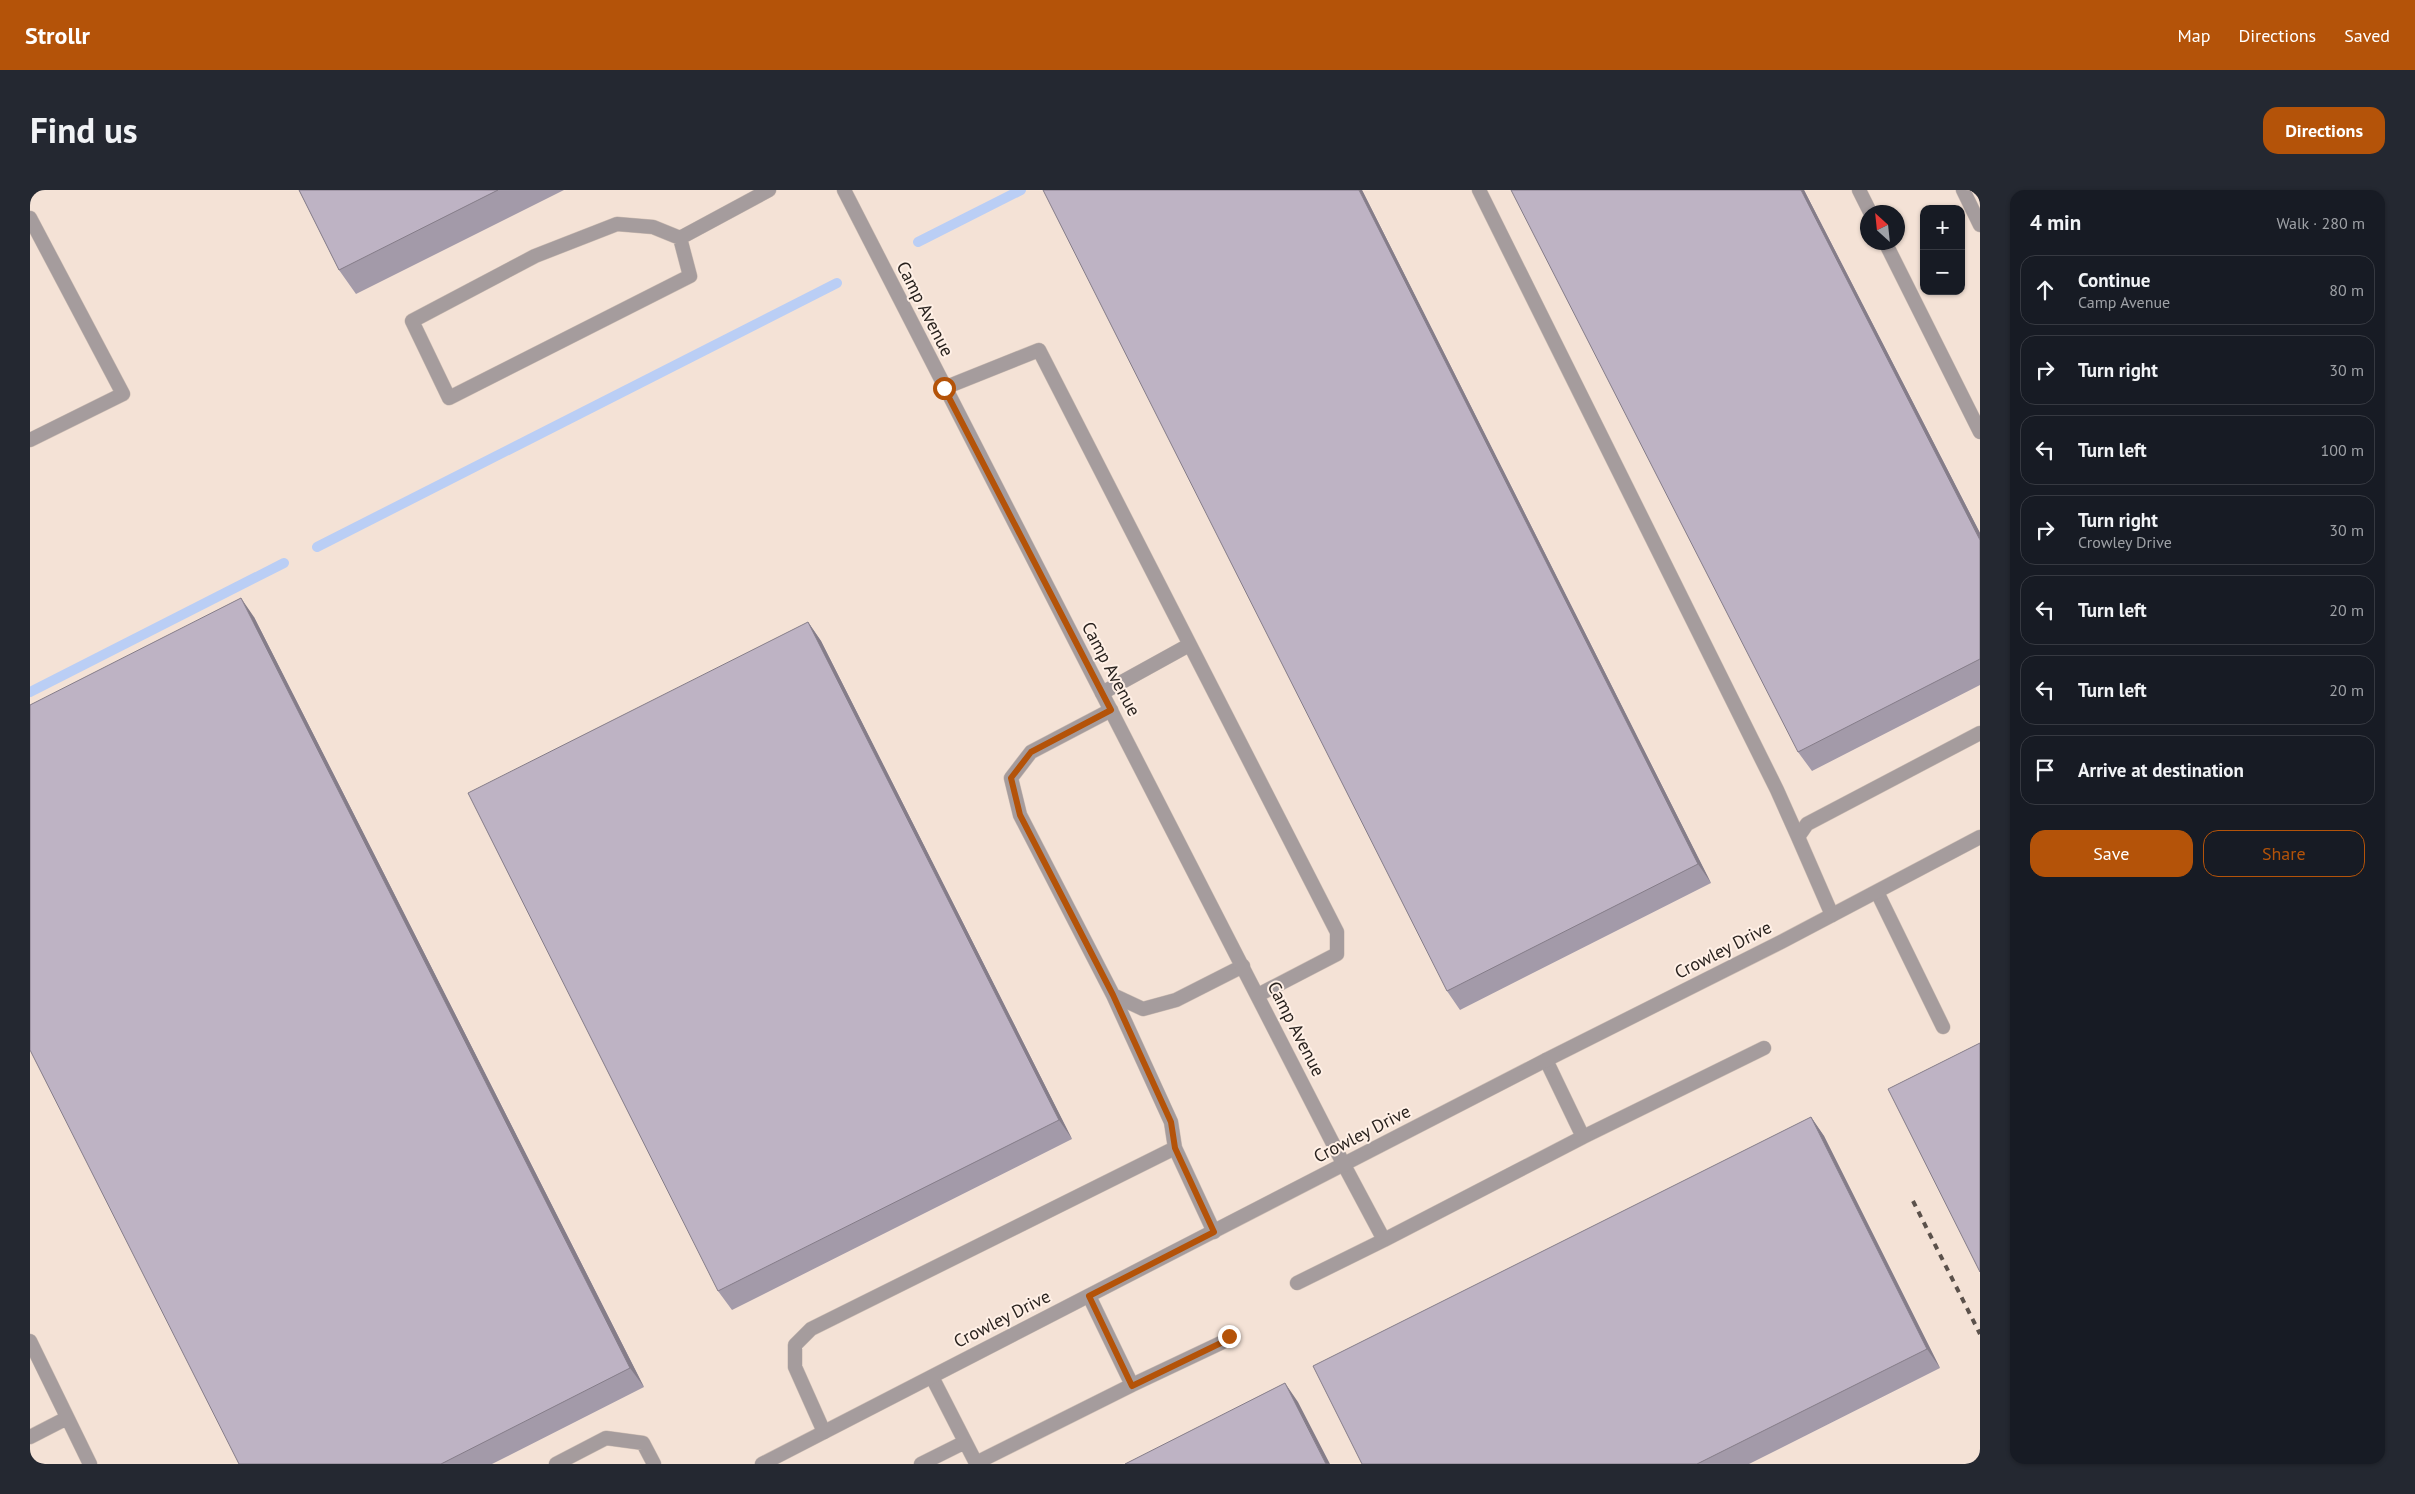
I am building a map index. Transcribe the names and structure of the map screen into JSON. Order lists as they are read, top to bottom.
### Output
{
  "streets": {
    "street": ["Camp Avenue", "Crowley Drive"]
  },
  "crossings": [
    ["Camp Avenue", "Crowley Drive"]
  ],
  "north": "top left",
  "page": {
    "header": "Strollr",
    "nav": ["Map", "Directions", "Saved"],
    "title": "Find us",
    "buttons": [
      "Directions",
      ["Save", "Share"]
    ],
    "heading": ["4 min", "Walk · 280 m"],
    "map_buttons": ["+", "−"],
    "list": [
      ["Continue", "Camp Avenue", "80 m"],
      ["Turn right", "30 m"],
      ["Turn left", "100 m"],
      ["Turn right", "Crowley Drive", "30 m"],
      ["Turn left", "20 m"],
      ["Turn left", "20 m"],
      "Arrive at destination"
    ]
  }
}
